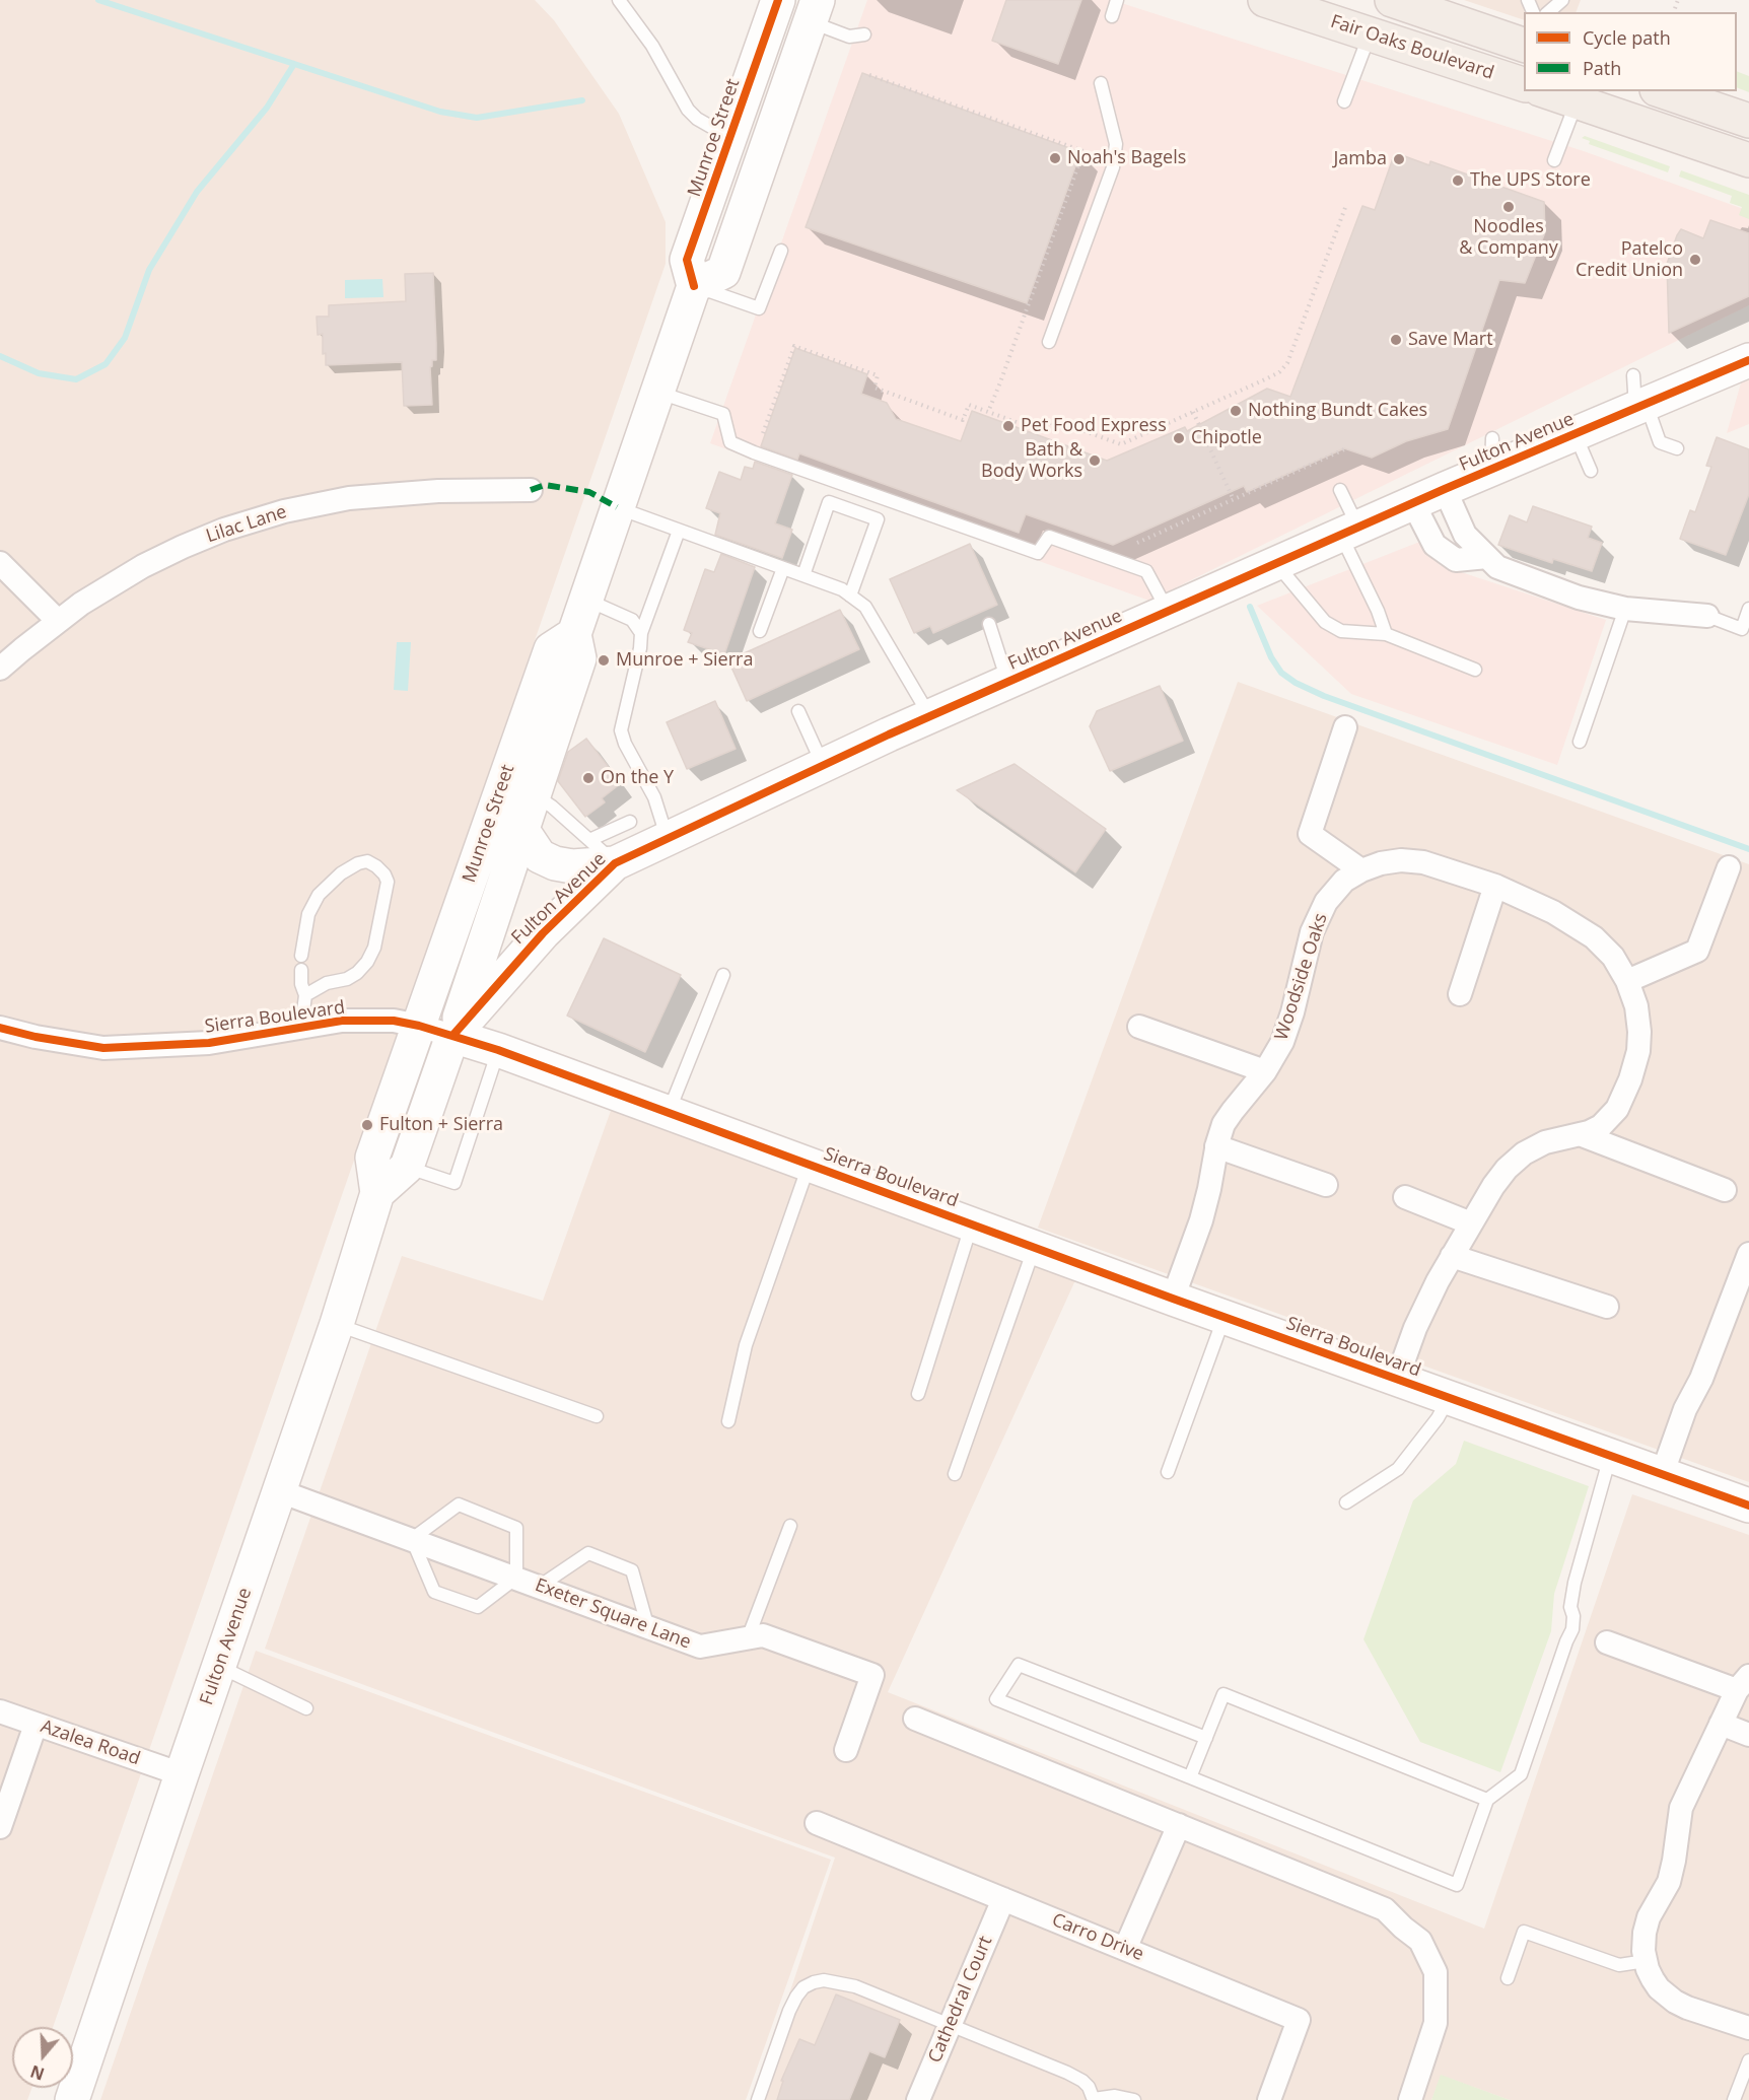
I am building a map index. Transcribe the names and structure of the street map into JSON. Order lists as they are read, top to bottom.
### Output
{
  "streets": {
    "main road": [
      "Fair Oaks Boulevard",
      "Munroe Street",
      "Fulton Avenue",
      "Sierra Boulevard"
    ],
    "street": [
      "Lilac Lane",
      "Woodside Oaks",
      "Exeter Square Lane",
      "Azalea Road",
      "Carro Drive",
      "Cathedral Court"
    ]
  },
  "crossings": [
    ["Munroe Street", "Fulton Avenue"],
    ["Munroe Street", "Sierra Boulevard"],
    ["Fulton Avenue", "Sierra Boulevard"],
    ["Fulton Avenue", "Exeter Square Lane"],
    ["Fulton Avenue", "Azalea Road"],
    ["Woodside Oaks", "Sierra Boulevard"],
    ["Carro Drive", "Cathedral Court"]
  ],
  "places": [
    "Noah's Bagels",
    "Jamba",
    "The UPS Store",
    "Noodles & Company",
    "Patelco Credit Union",
    "Save Mart",
    "Nothing Bundt Cakes",
    "Pet Food Express",
    "Chipotle",
    "Bath & Body Works",
    "Munroe + Sierra",
    "On the Y",
    "Fulton + Sierra"
  ],
  "legend": ["Cycle path", "Path"],
  "north": "bottom"
}
